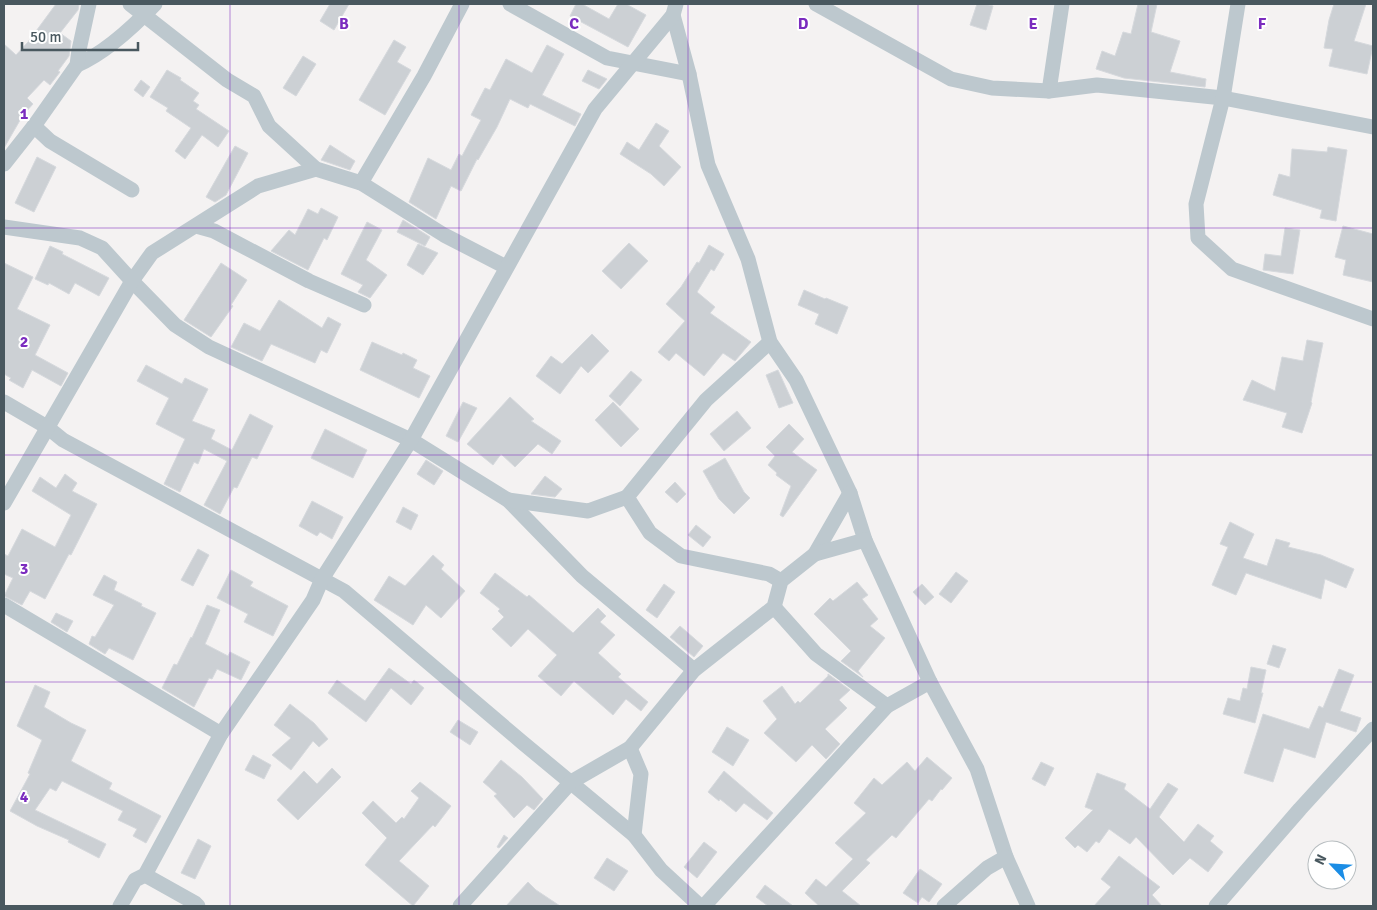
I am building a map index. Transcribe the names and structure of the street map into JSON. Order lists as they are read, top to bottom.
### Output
{
  "scale_bar": "50 m",
  "north": "top left",
  "grid": {
    "columns": [
      "B",
      "C",
      "D",
      "E",
      "F"
    ],
    "rows": [
      "1",
      "2",
      "3",
      "4"
    ]
  }
}
